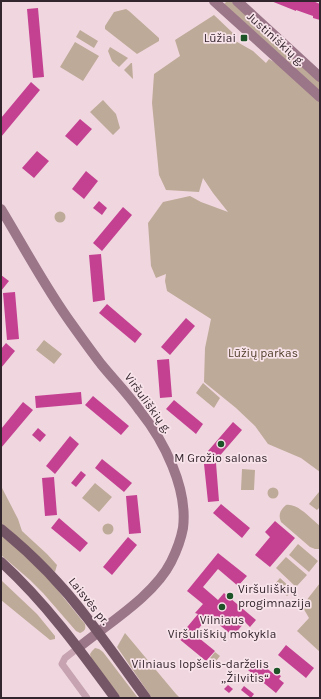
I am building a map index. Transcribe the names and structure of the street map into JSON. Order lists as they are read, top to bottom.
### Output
{
  "streets": {
    "main road": ["Justiniškių g.", "Viršuliškių g.", "Laisvės pr."]
  },
  "crossings": [
    ["Viršuliškių g.", "Laisvės pr."]
  ],
  "parks": ["Lūžių parkas"],
  "places": {
    "transit": ["Lūžiai"],
    "other": [
      "M Grožio salonas",
      "Viršuliškių progimnazija",
      "Vilniaus Viršuliškių mokykla",
      "Vilniaus lopšelis-darželis „Žilvitis“"
    ]
  }
}
